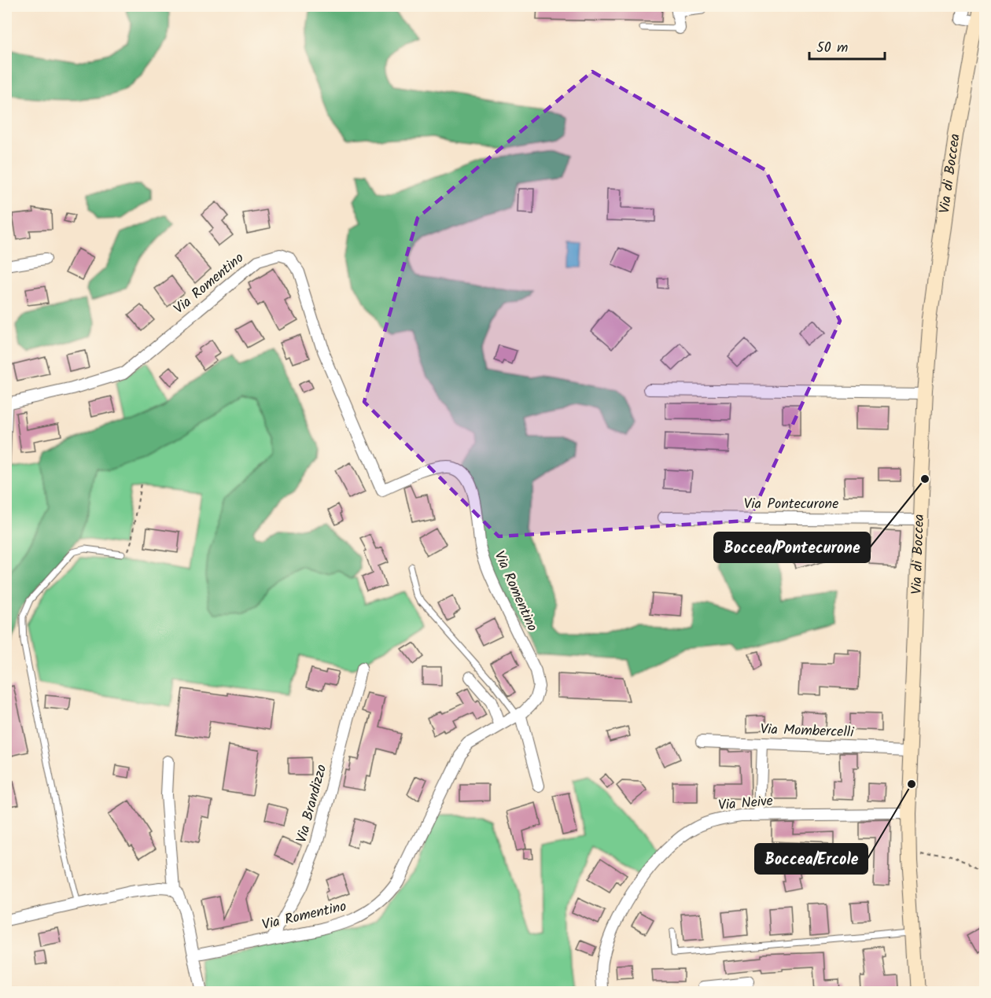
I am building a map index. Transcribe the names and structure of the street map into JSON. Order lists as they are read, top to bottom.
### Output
{
  "streets": {
    "street": [
      "Via di Boccea",
      "Via Romentino",
      "Via Pontecurone",
      "Via Mombercelli",
      "Via Brandizzo",
      "Via Neive"
    ]
  },
  "crossings": [
    ["Via di Boccea", "Via Pontecurone"],
    ["Via di Boccea", "Via Mombercelli"],
    ["Via di Boccea", "Via Neive"],
    ["Via Romentino", "Via Brandizzo"]
  ],
  "places": ["Boccea/Pontecurone", "Boccea/Ercole"],
  "scale_bar": "50 m"
}
